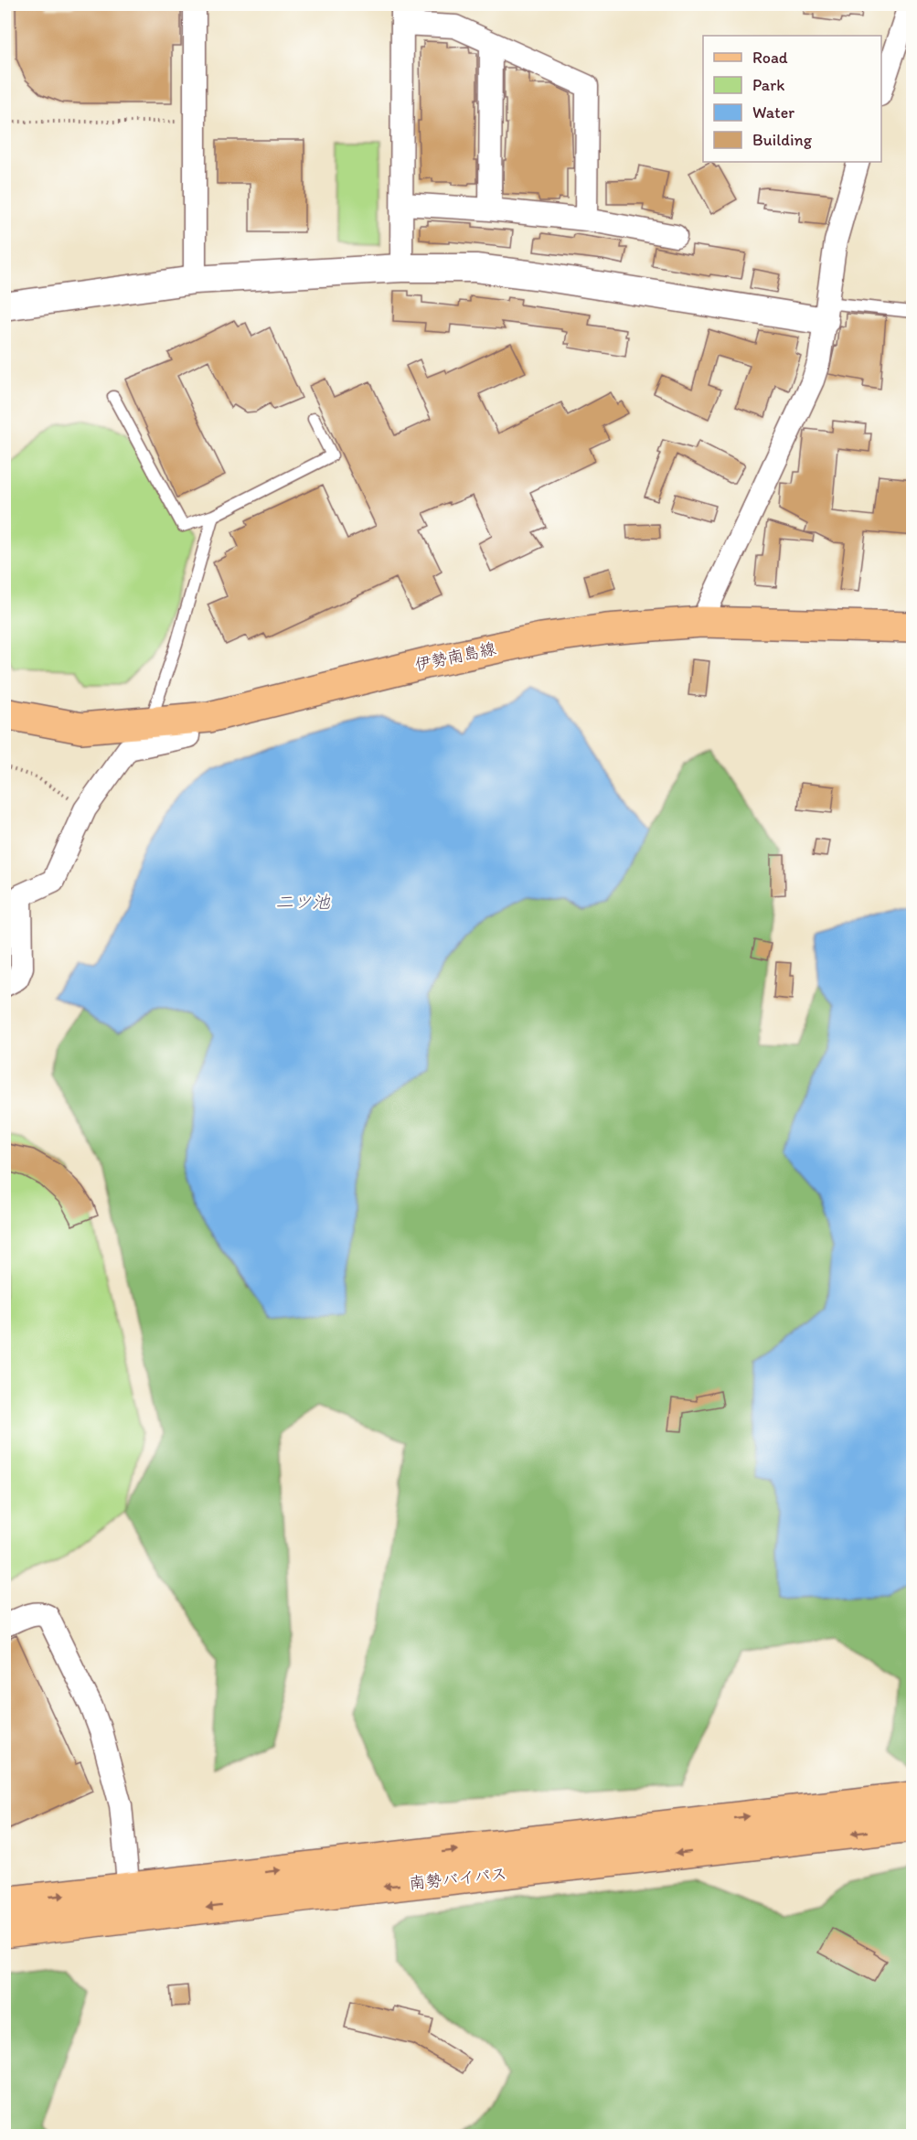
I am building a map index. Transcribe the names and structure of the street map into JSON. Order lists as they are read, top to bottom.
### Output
{
  "streets": {
    "main road": ["伊勢南島線", "南勢バイパス"]
  },
  "water": ["二ツ池"],
  "legend": [
    "Road",
    "Park",
    "Water",
    "Building"
  ]
}
